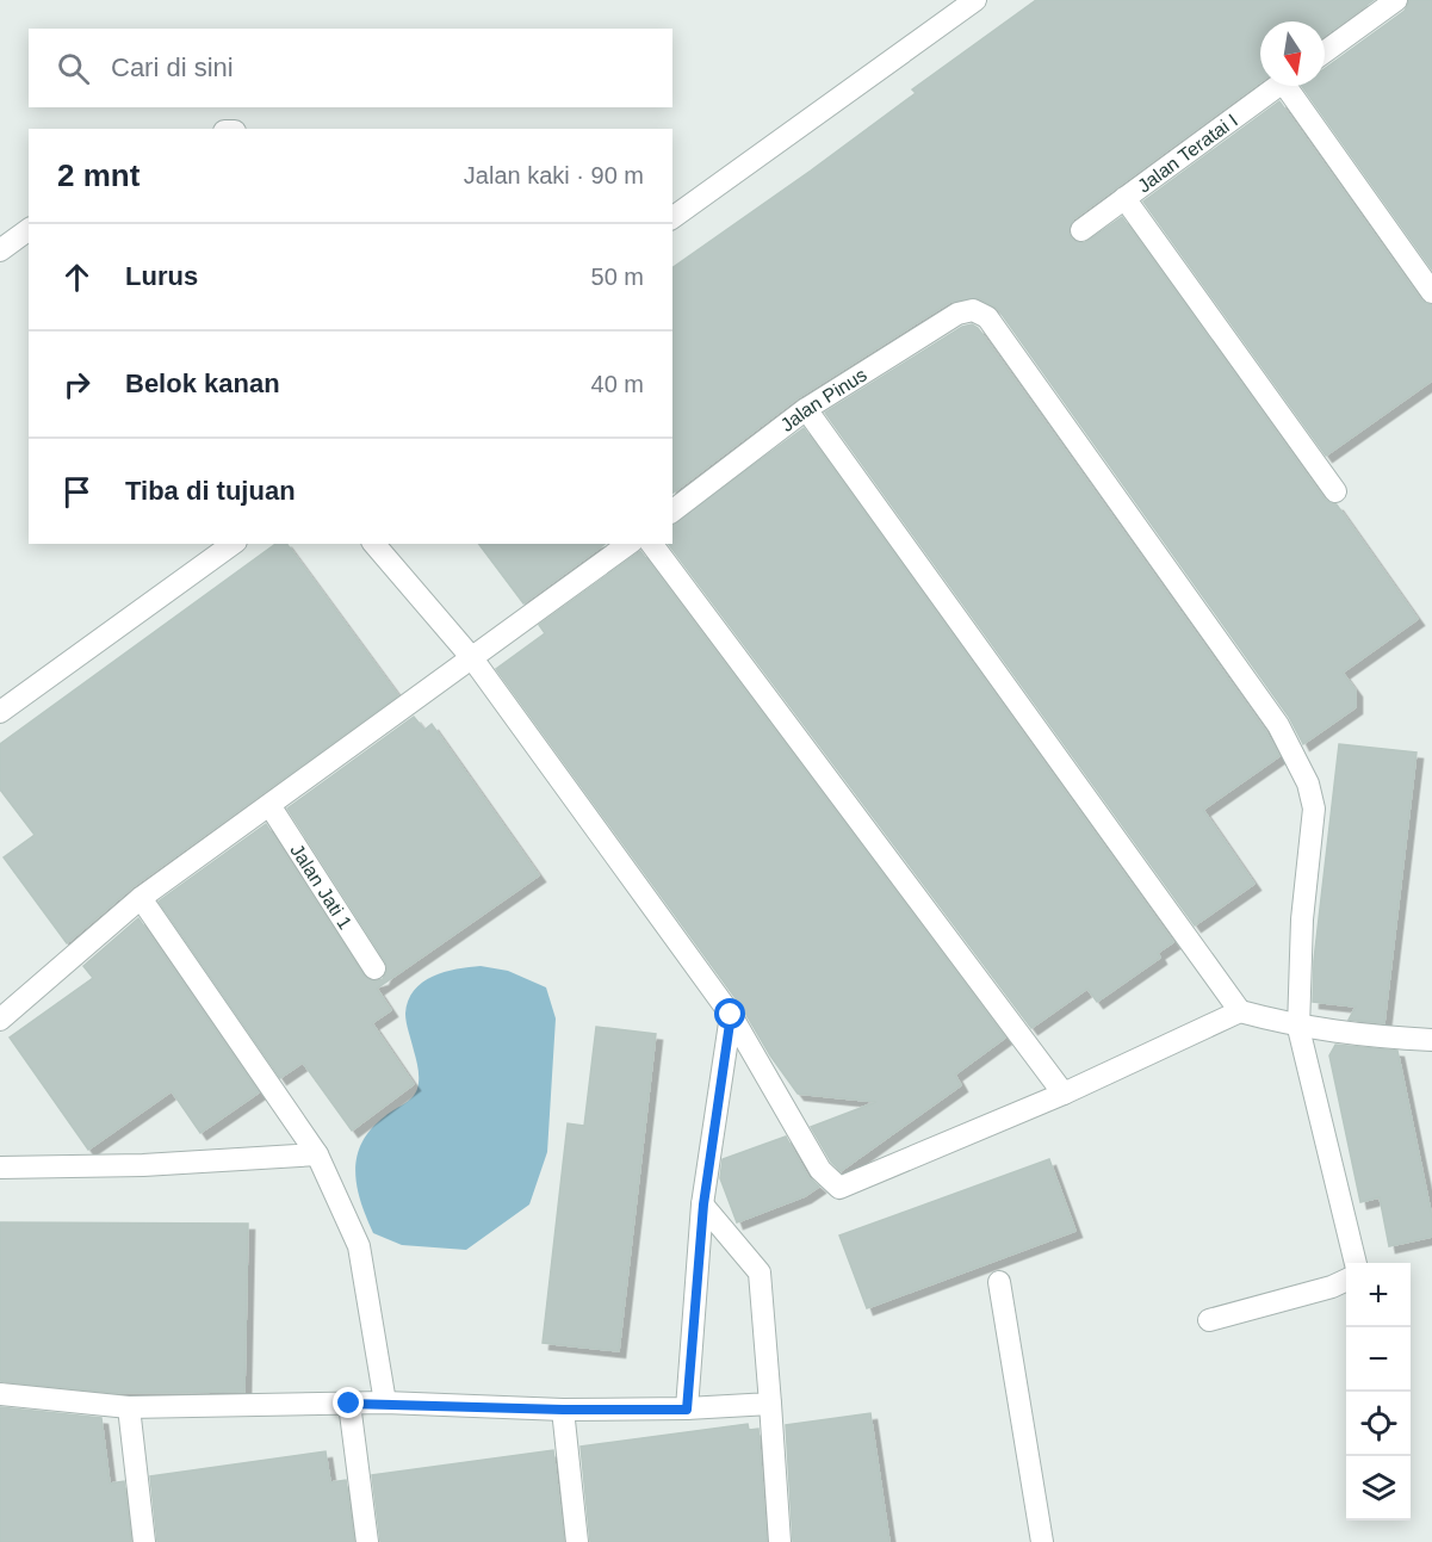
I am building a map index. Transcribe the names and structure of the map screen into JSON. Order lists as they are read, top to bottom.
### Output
{
  "streets": {
    "street": ["Jalan Teratai I", "Jalan Pinus", "Jalan Jati 1"]
  },
  "north": "bottom",
  "page": {
    "search": "Cari di sini",
    "heading": ["2 mnt", "Jalan kaki · 90 m"],
    "list": [
      ["Lurus", "50 m"],
      ["Belok kanan", "40 m"],
      "Tiba di tujuan"
    ],
    "map_buttons": ["+", "−"]
  }
}
